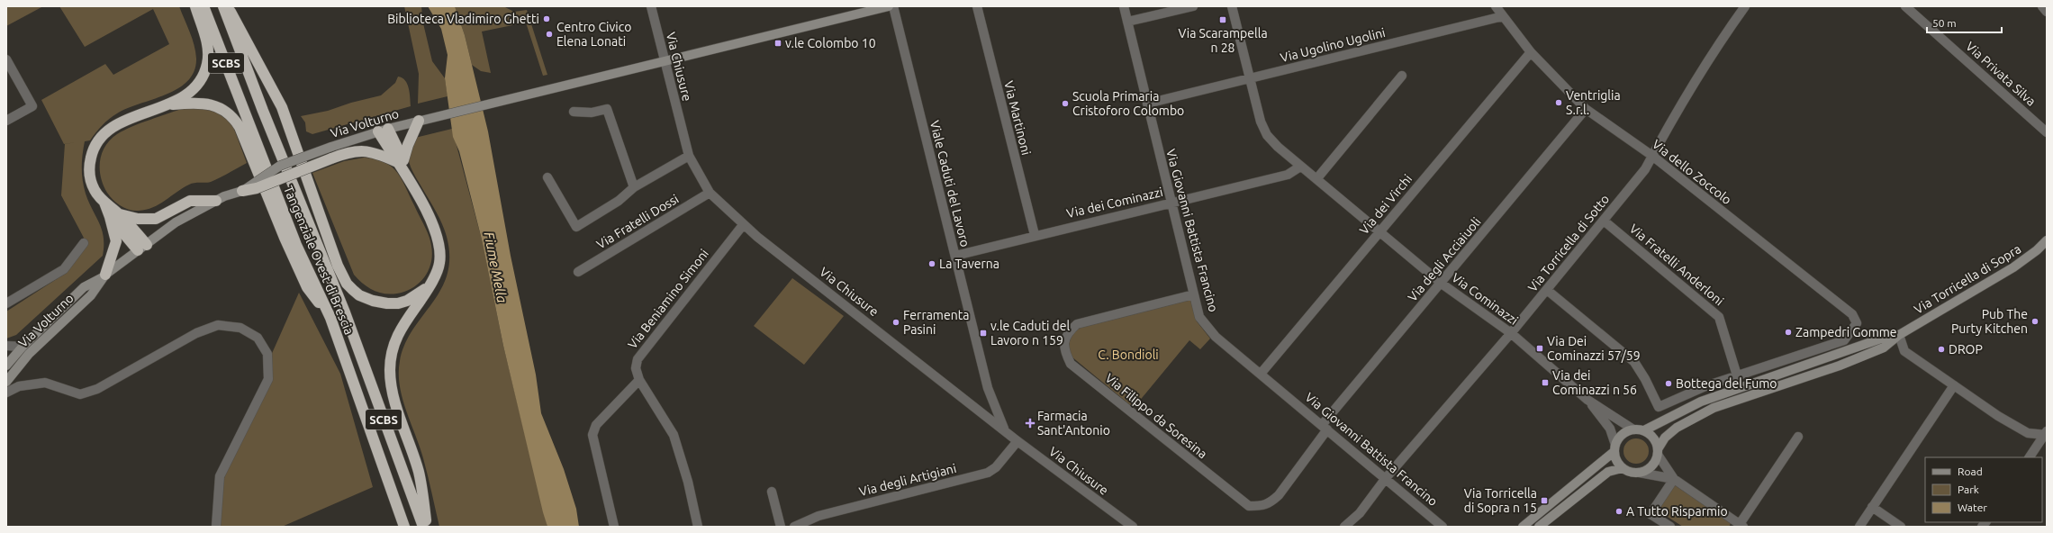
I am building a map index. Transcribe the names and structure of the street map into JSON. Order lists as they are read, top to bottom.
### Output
{
  "streets": {
    "highway": ["SCBS", "Tangenziale Ovest di Brescia"],
    "street": [
      "Via Ugolino Ugolini",
      "Via Chiusure",
      "Via Privata Silva",
      "Via Martinoni",
      "Via Volturno",
      "Via dello Zoccolo",
      "Viale Caduti del Lavoro",
      "Via dei Cominazzi",
      "Via dei Virchi",
      "Via Fratelli Dossi",
      "Via Giovanni Battista Francino",
      "Via Torricella di Sotto",
      "Via degli Acciaiuoli",
      "Via Fratelli Anderloni",
      "Via Torricella di Sopra",
      "Via Beniamino Simoni",
      "Via Cominazzi",
      "Via Filippo da Soresina",
      "Via degli Artigiani"
    ]
  },
  "crossings": [
    ["Via Ugolino Ugolini", "Via dello Zoccolo"],
    ["Via Ugolino Ugolini", "Via Giovanni Battista Francino"],
    ["Via Ugolino Ugolini", "Via Cominazzi"],
    ["Via Chiusure", "Via Volturno"],
    ["Via Chiusure", "Viale Caduti del Lavoro"],
    ["Via Chiusure", "Via Fratelli Dossi"],
    ["Via Chiusure", "Via Beniamino Simoni"],
    ["Via Chiusure", "Via degli Artigiani"],
    ["Via Martinoni", "Via dei Cominazzi"],
    ["Via dello Zoccolo", "Via dei Virchi"],
    ["Via dello Zoccolo", "Via Torricella di Sotto"],
    ["Via dello Zoccolo", "Via degli Acciaiuoli"],
    ["Viale Caduti del Lavoro", "Via dei Cominazzi"],
    ["Via dei Cominazzi", "Via Giovanni Battista Francino"],
    ["Via dei Cominazzi", "Via Cominazzi"],
    ["Via dei Virchi", "Via Giovanni Battista Francino"],
    ["Via dei Virchi", "Via Cominazzi"],
    ["Via Giovanni Battista Francino", "Via Torricella di Sotto"],
    ["Via Giovanni Battista Francino", "Via degli Acciaiuoli"],
    ["Via Giovanni Battista Francino", "Via Filippo da Soresina"],
    ["Via Torricella di Sotto", "Via Fratelli Anderloni"],
    ["Via Torricella di Sotto", "Via Cominazzi"],
    ["Via degli Acciaiuoli", "Via Cominazzi"],
    ["Via degli Acciaiuoli", "Via Filippo da Soresina"],
    ["Via Torricella di Sopra", "Via Cominazzi"]
  ],
  "water": ["Fiume Mella"],
  "parks": ["C. Bondioli"],
  "places": {
    "other": [
      "Biblioteca Vladimiro Ghetti",
      "Centro Civico Elena Lonati",
      "Ventriglia S.r.l.",
      "Scuola Primaria Cristoforo Colombo",
      "La Taverna",
      "Pub The Purty Kitchen",
      "Ferramenta Pasini",
      "Zampedri Gomme",
      "DROP",
      "Bottega del Fumo",
      "A Tutto Risparmio"
    ],
    "transit": [
      "Via Scarampella n 28",
      "v.le Colombo 10",
      "v.le Caduti del Lavoro n 159",
      "Via Dei Cominazzi 57/59",
      "Via dei Cominazzi n 56",
      "Via Torricella di Sopra n 15"
    ],
    "health": ["Farmacia Sant'Antonio"]
  },
  "legend": ["Road", "Park", "Water"],
  "scale_bar": "50 m"
}
